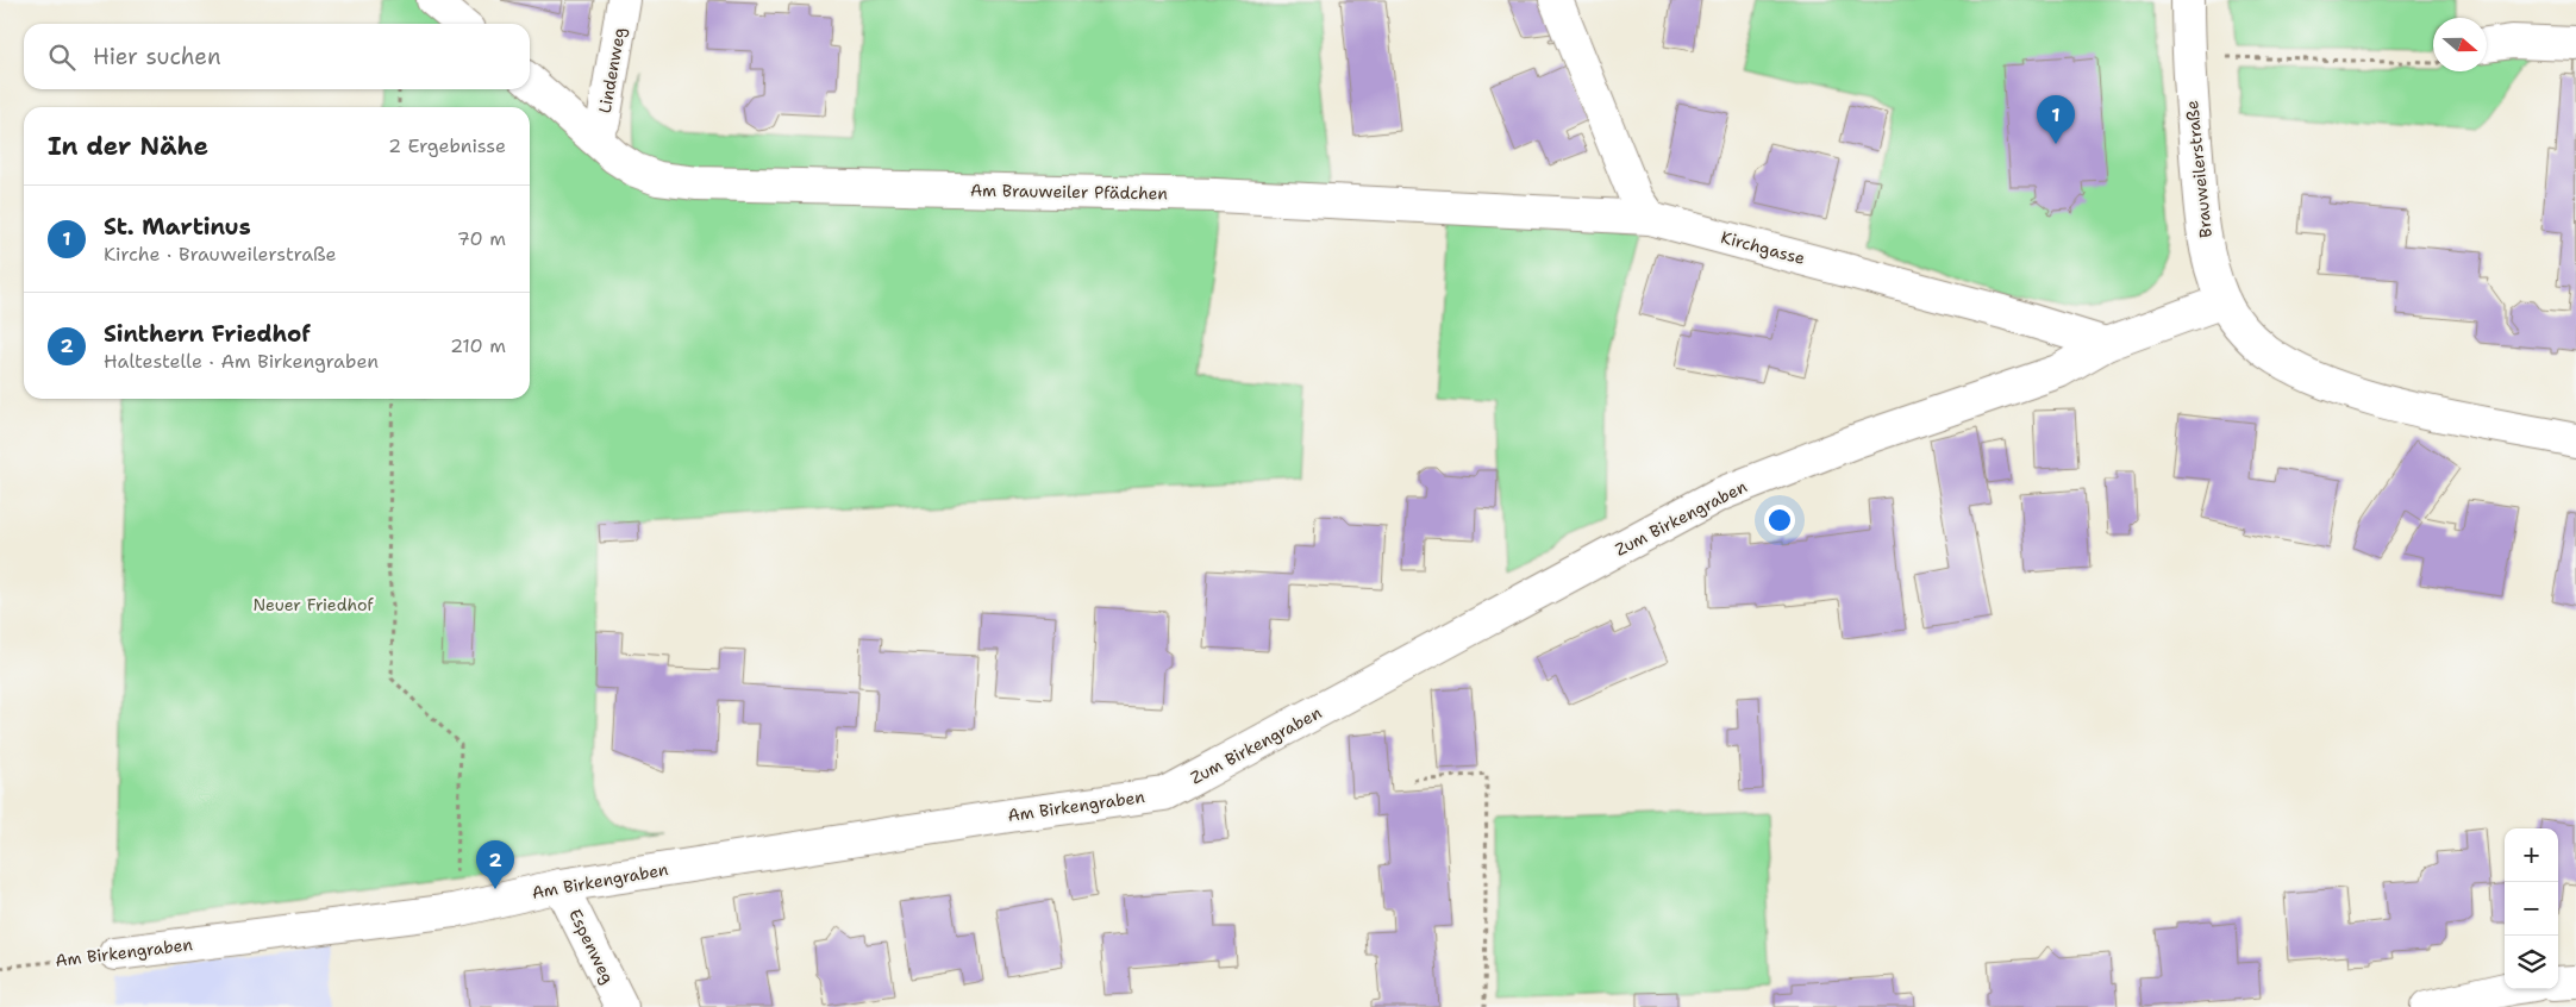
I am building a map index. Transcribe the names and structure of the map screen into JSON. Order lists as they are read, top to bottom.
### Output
{
  "streets": {
    "street": [
      "Lindenweg",
      "Brauweilerstraße",
      "Am Brauweiler Pfädchen",
      "Kirchgasse",
      "Zum Birkengraben",
      "Am Birkengraben",
      "Espenweg"
    ]
  },
  "crossings": [
    ["Lindenweg", "Am Brauweiler Pfädchen"],
    ["Brauweilerstraße", "Zum Birkengraben"],
    ["Am Brauweiler Pfädchen", "Kirchgasse"],
    ["Kirchgasse", "Zum Birkengraben"],
    ["Zum Birkengraben", "Am Birkengraben"],
    ["Am Birkengraben", "Espenweg"]
  ],
  "parks": ["Neuer Friedhof"],
  "north": "right",
  "page": {
    "search": "Hier suchen",
    "pins": ["1", "2"],
    "heading": ["In der Nähe", "2 Ergebnisse"],
    "list": [
      {
        "mark": "1",
        "name": "St. Martinus",
        "note": "Kirche · Brauweilerstraße",
        "value": "70 m"
      },
      {
        "mark": "2",
        "name": "Sinthern Friedhof",
        "note": "Haltestelle · Am Birkengraben",
        "value": "210 m"
      }
    ],
    "map_buttons": ["+", "−"]
  }
}
